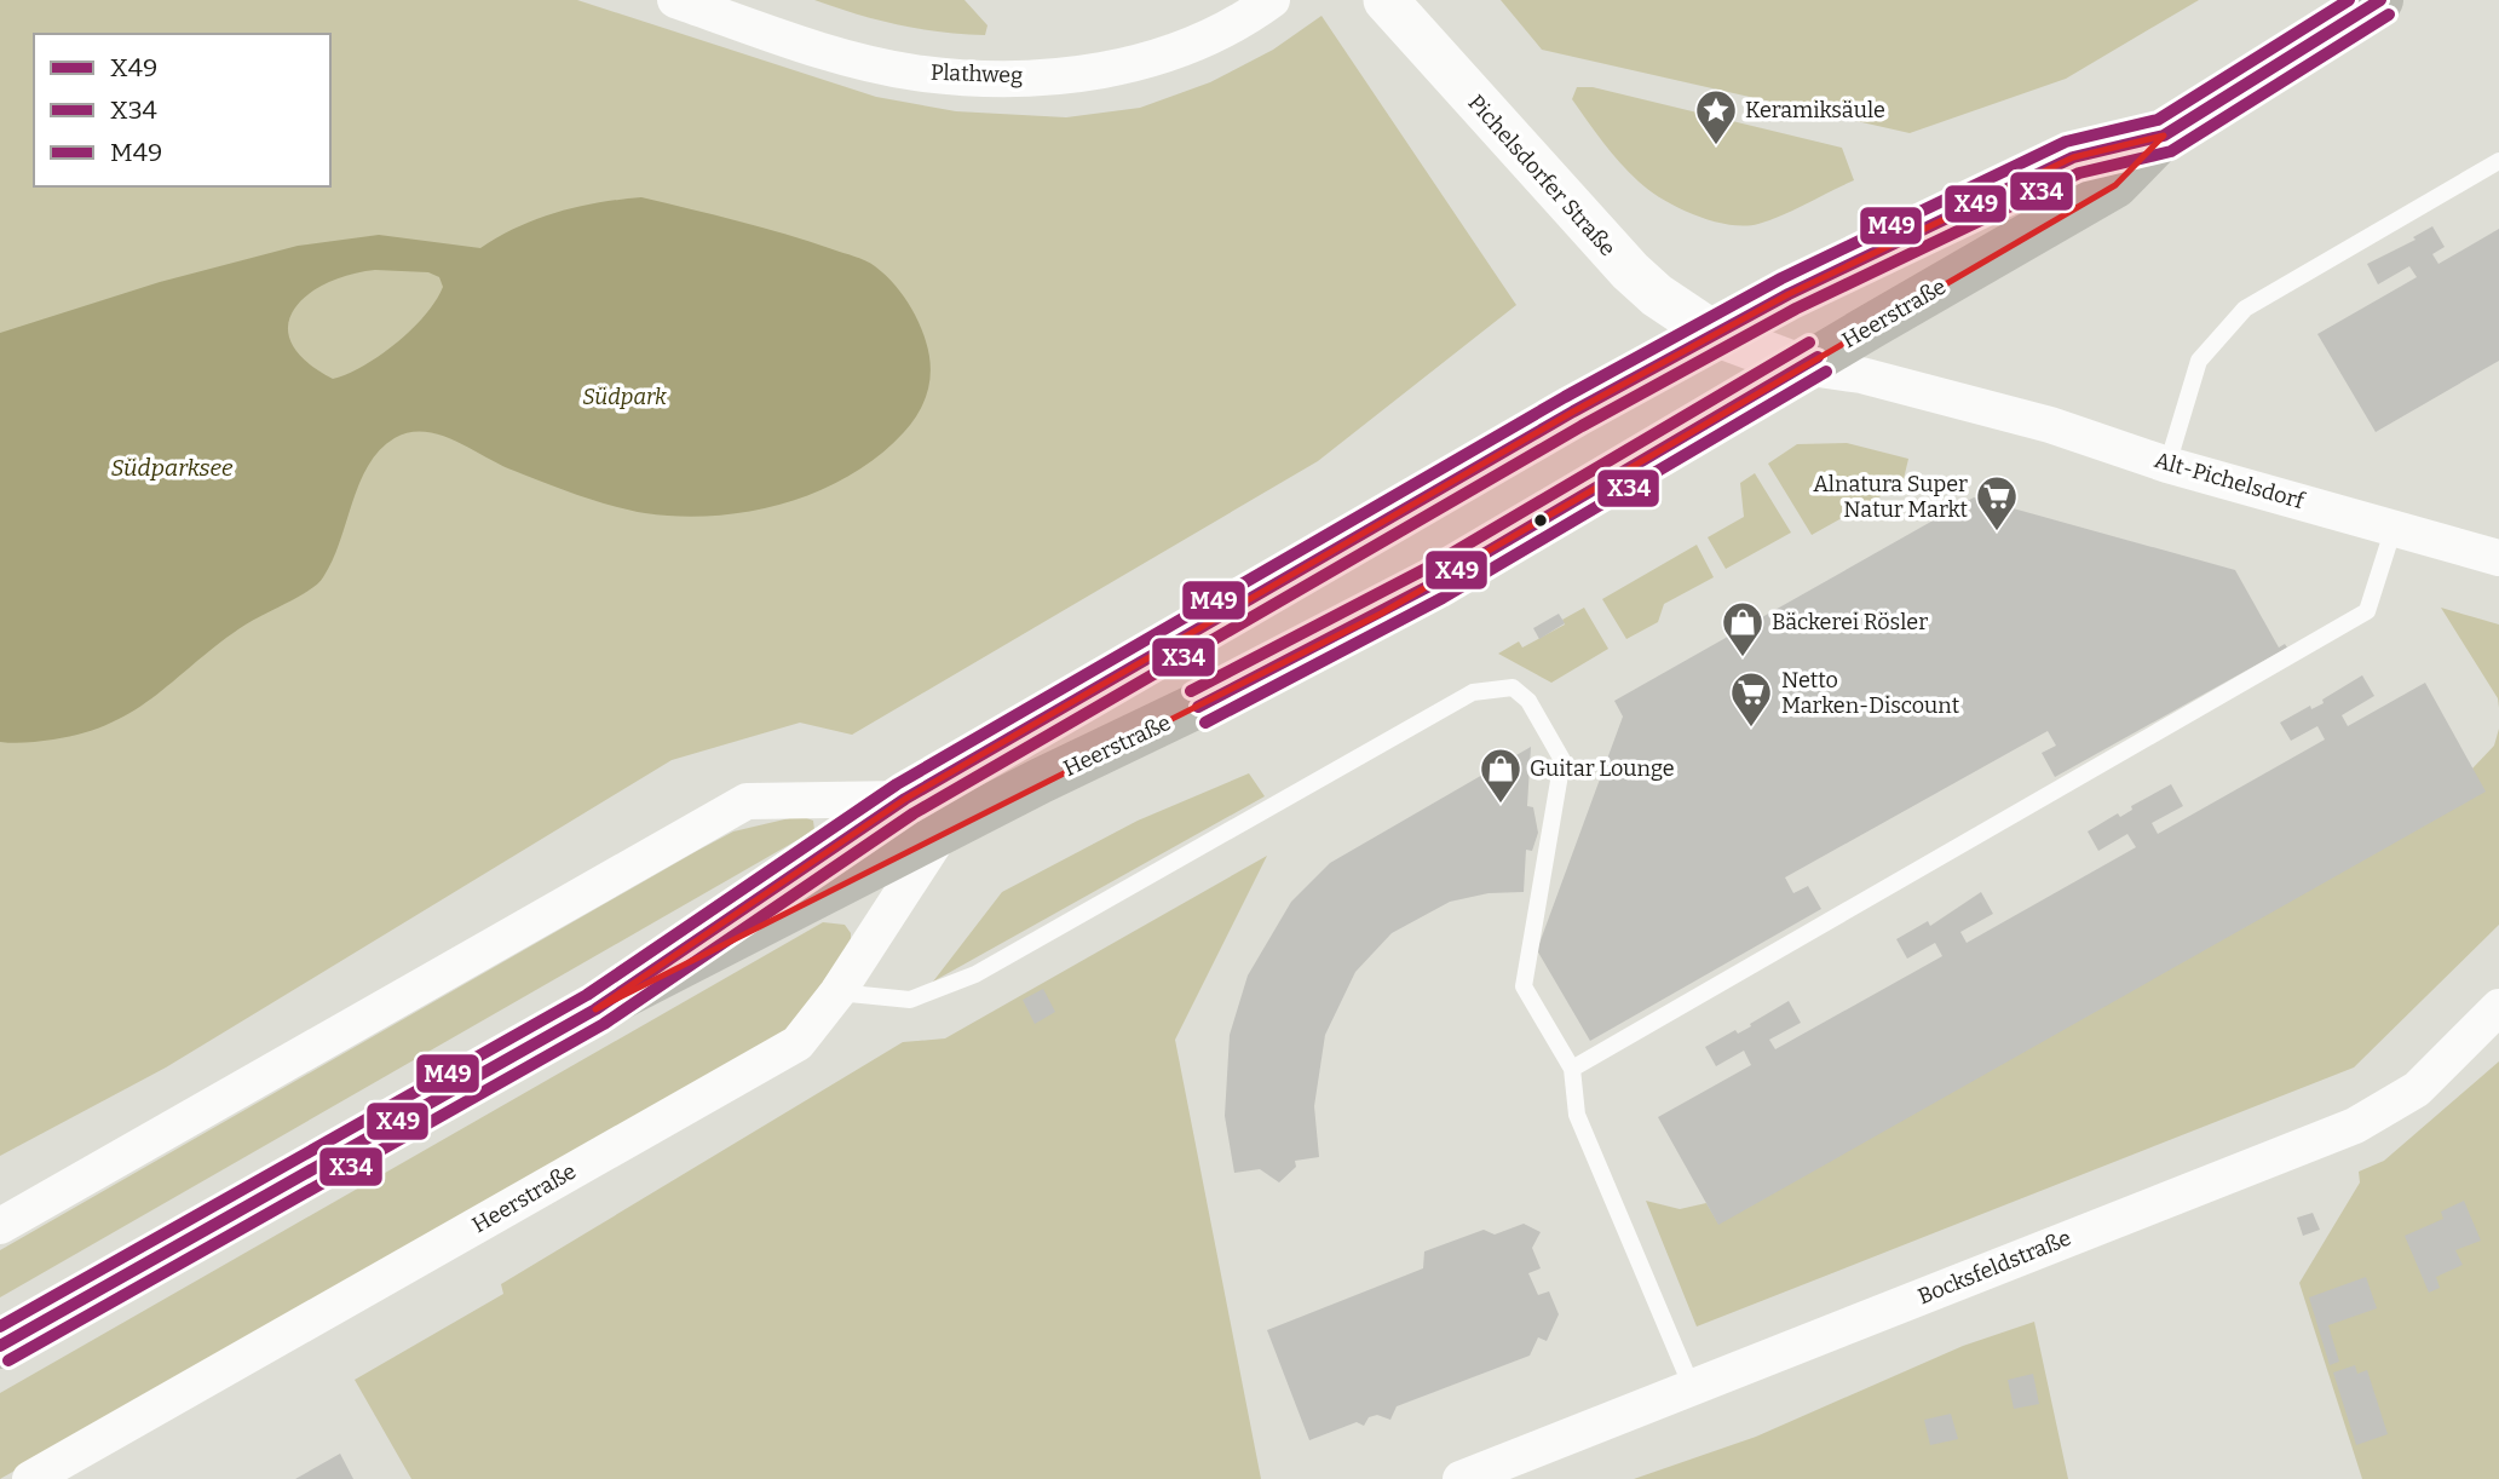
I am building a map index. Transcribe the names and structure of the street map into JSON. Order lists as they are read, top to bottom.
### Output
{
  "streets": {
    "main road": ["Heerstraße"],
    "street": [
      "Plathweg",
      "Pichelsdorfer Straße",
      "Alt-Pichelsdorf",
      "Bocksfeldstraße"
    ]
  },
  "crossings": [
    ["Pichelsdorfer Straße", "Heerstraße"],
    ["Pichelsdorfer Straße", "Alt-Pichelsdorf"],
    ["Heerstraße", "Alt-Pichelsdorf"]
  ],
  "water": ["Südparksee"],
  "parks": ["Südpark"],
  "places": {
    "place": ["Keramiksäule"],
    "supermarket": ["Alnatura Super Natur Markt", "Netto Marken-Discount"],
    "shop": ["Bäckerei Rösler", "Guitar Lounge"]
  },
  "lines": ["transit line X49", "transit line M49", "transit line X34"],
  "legend": ["X49", "X34", "M49"]
}
